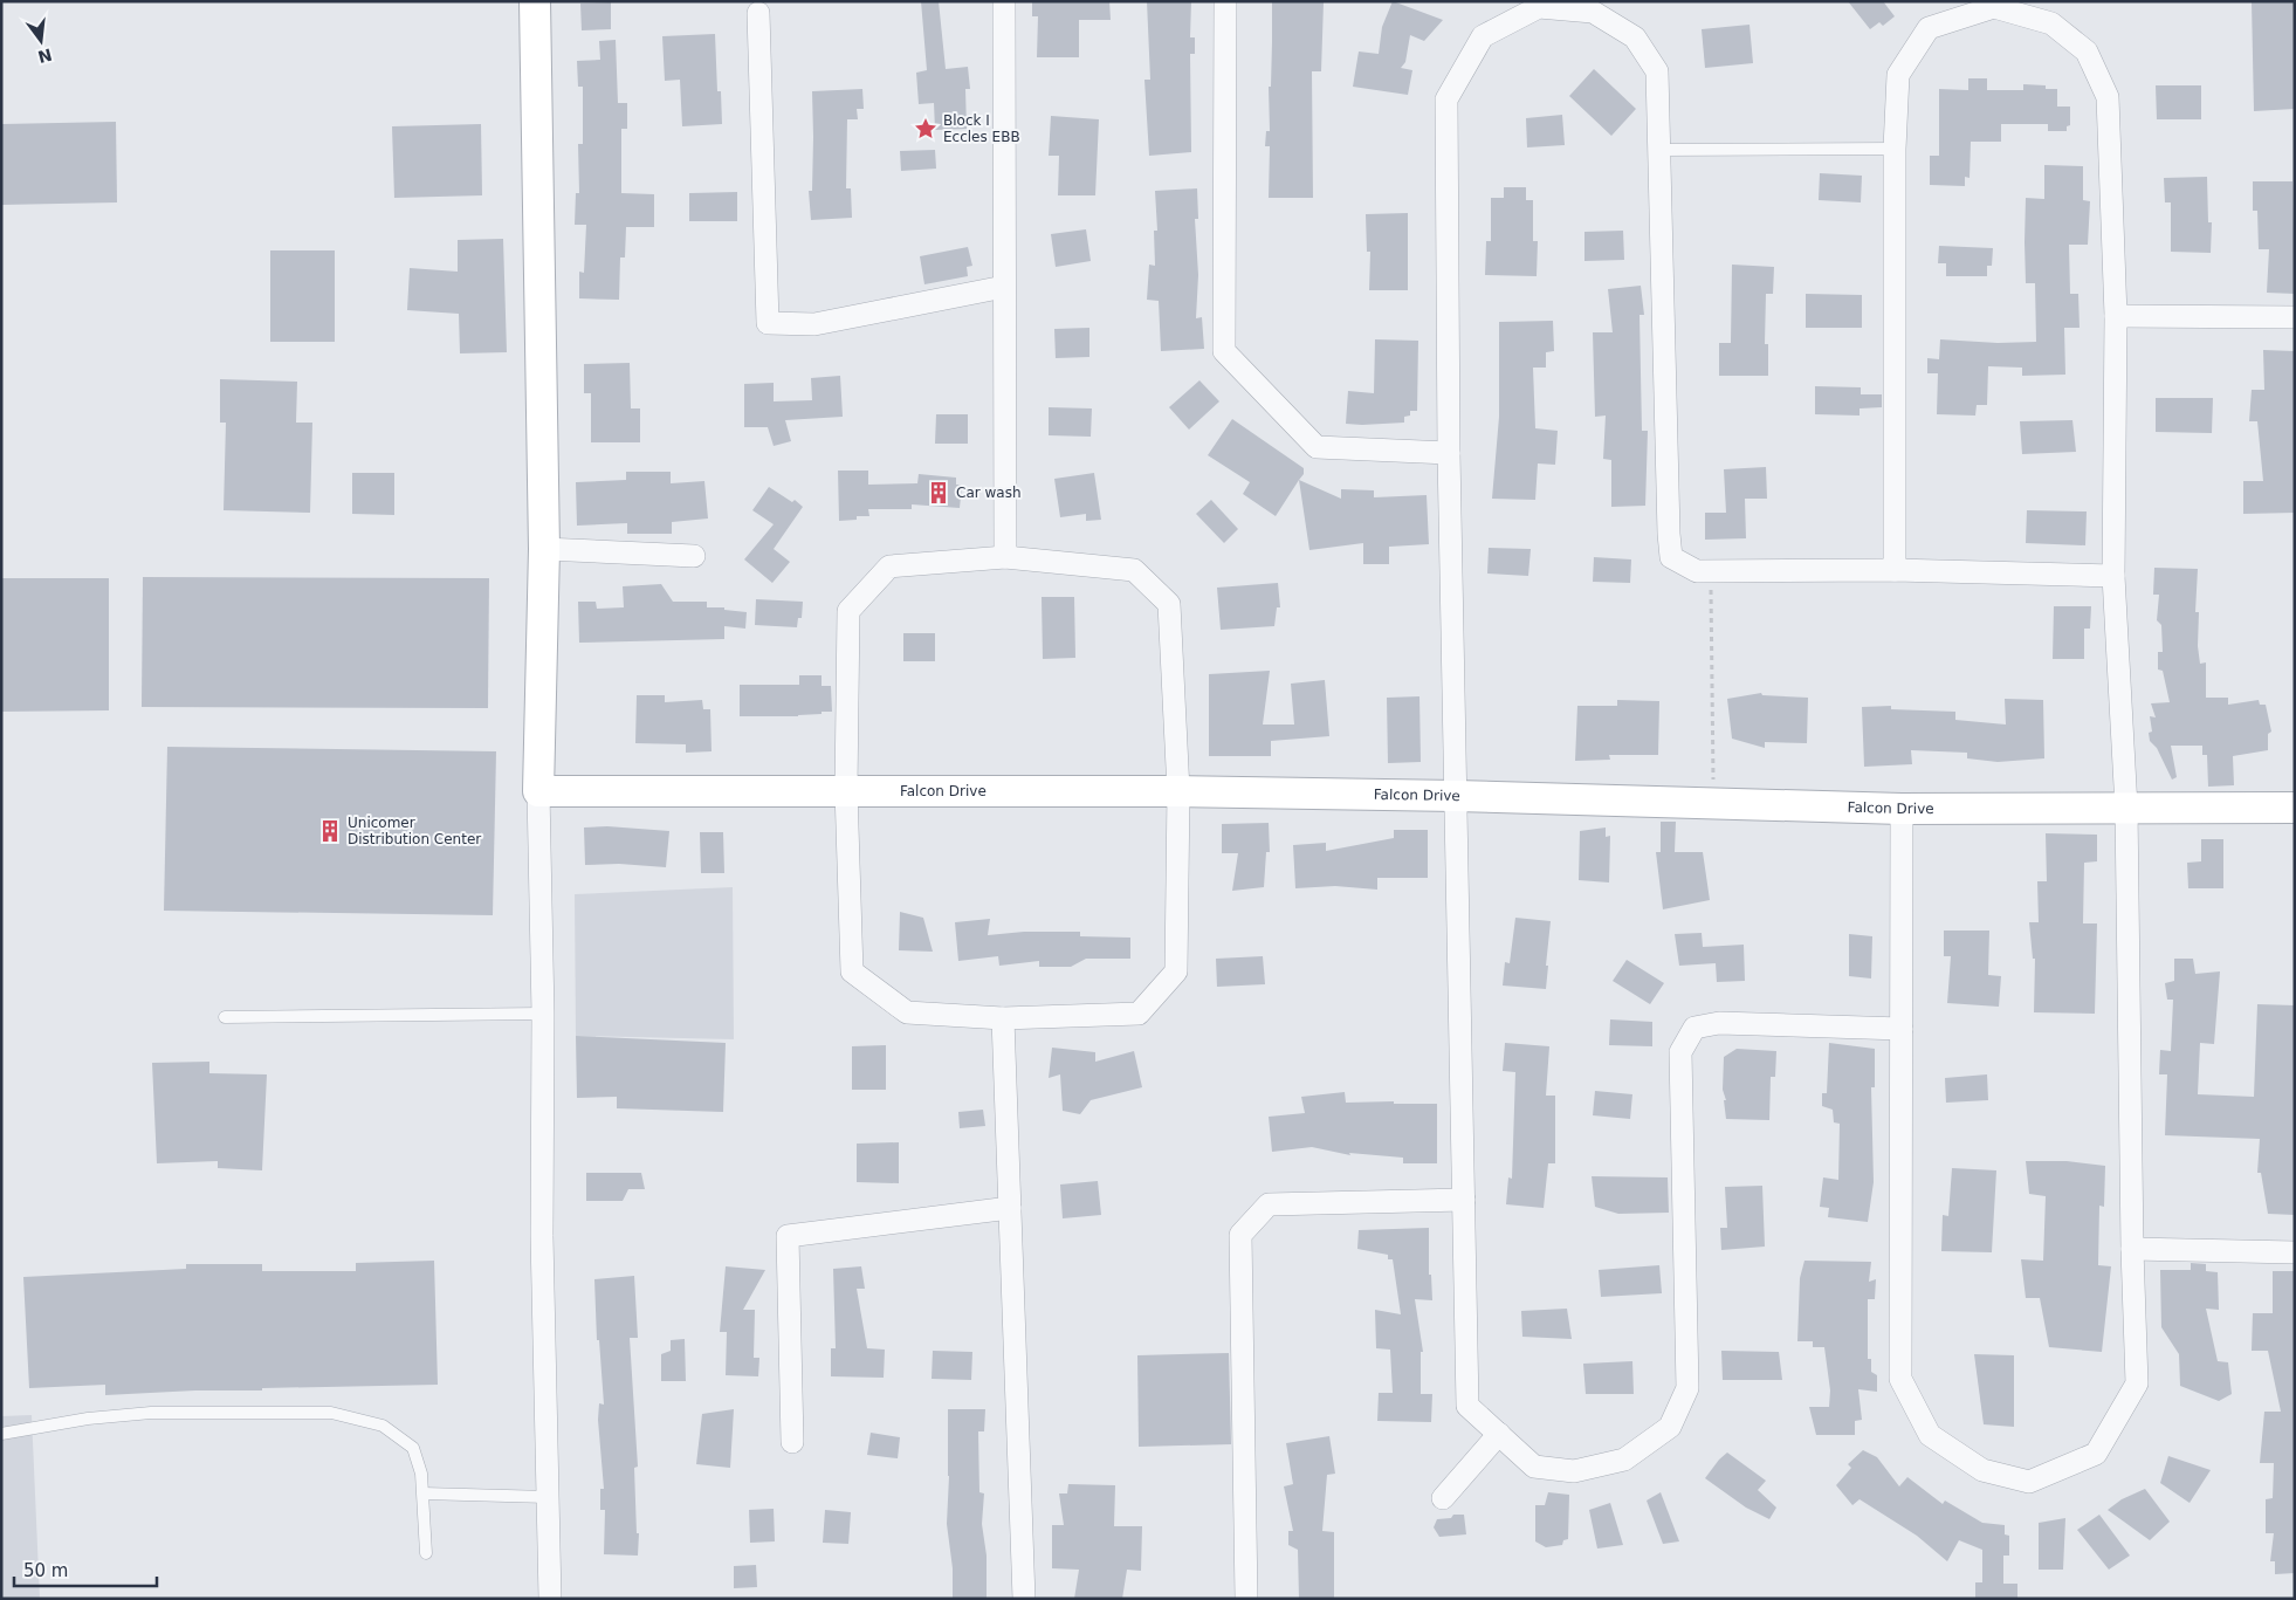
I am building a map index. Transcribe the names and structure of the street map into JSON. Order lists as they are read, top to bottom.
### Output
{
  "streets": {
    "street": ["Falcon Drive"]
  },
  "places": {
    "place": ["Block I Eccles EBB"],
    "building": ["Car wash", "Unicomer Distribution Center"]
  },
  "scale_bar": "50 m",
  "north": "bottom"
}
